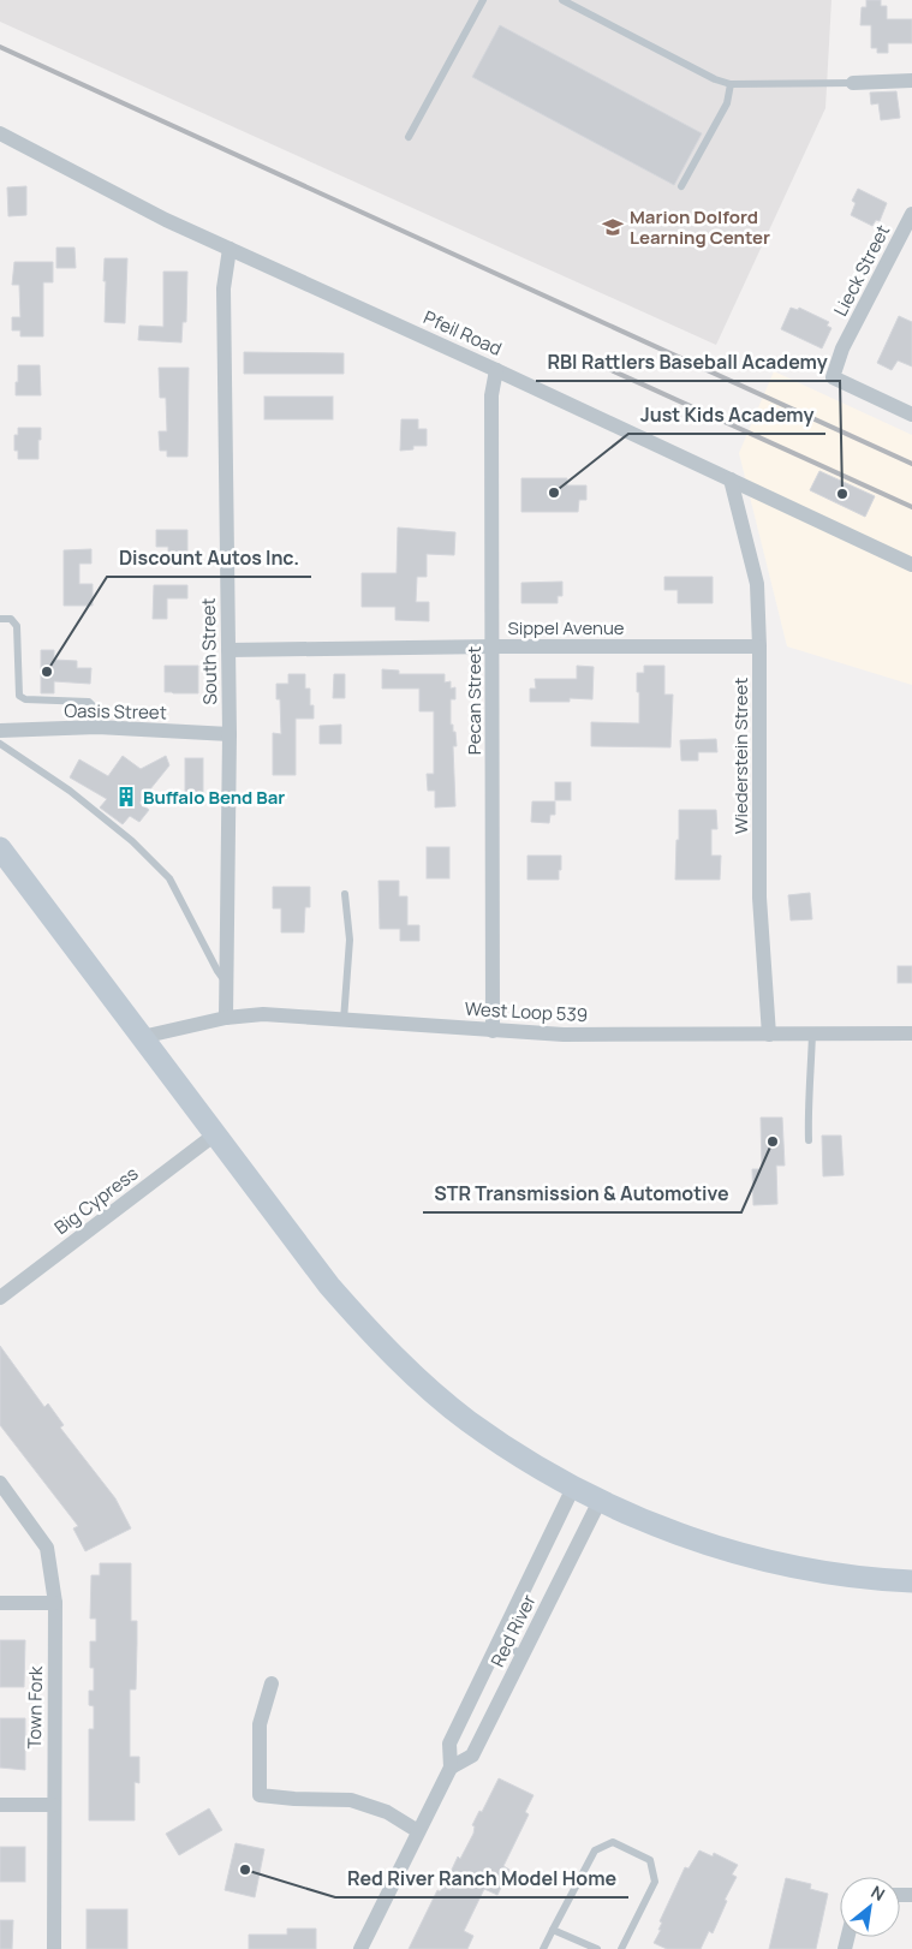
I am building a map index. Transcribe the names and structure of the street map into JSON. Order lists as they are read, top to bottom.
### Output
{
  "streets": {
    "street": [
      "Lieck Street",
      "Pfeil Road",
      "Sippel Avenue",
      "South Street",
      "Pecan Street",
      "Oasis Street",
      "Wiederstein Street",
      "West Loop 539",
      "Big Cypress",
      "Red River",
      "Town Fork"
    ]
  },
  "crossings": [
    ["Pfeil Road", "South Street"],
    ["Pfeil Road", "Pecan Street"],
    ["Pfeil Road", "Wiederstein Street"],
    ["Sippel Avenue", "South Street"],
    ["Sippel Avenue", "Pecan Street"],
    ["Sippel Avenue", "Wiederstein Street"],
    ["South Street", "Oasis Street"],
    ["South Street", "West Loop 539"],
    ["Pecan Street", "West Loop 539"],
    ["Wiederstein Street", "West Loop 539"]
  ],
  "places": {
    "school or university": ["Marion Dolford Learning Center"],
    "other": [
      "Just Kids Academy",
      "RBI Rattlers Baseball Academy",
      "Discount Autos Inc.",
      "STR Transmission & Automotive",
      "Red River Ranch Model Home"
    ],
    "building": ["Buffalo Bend Bar"]
  },
  "north": "top right"
}
